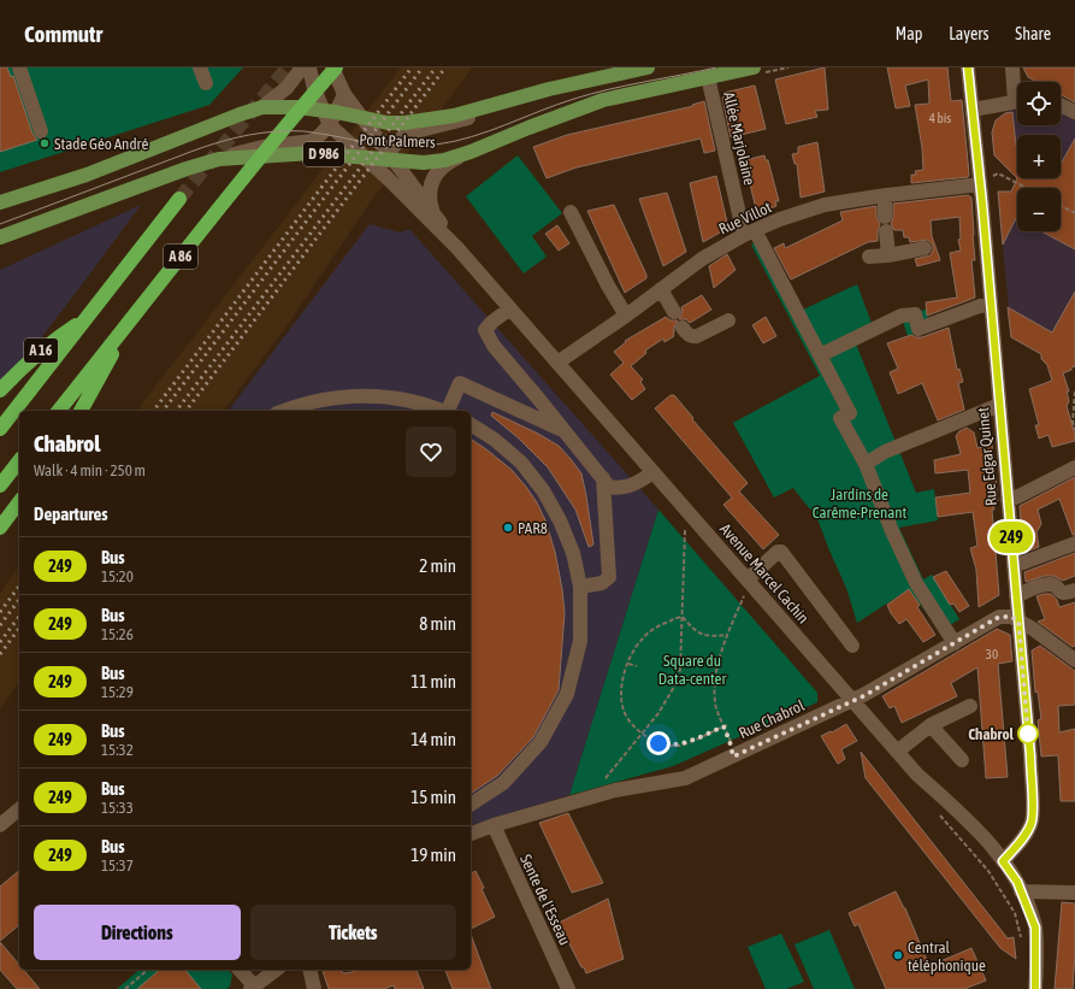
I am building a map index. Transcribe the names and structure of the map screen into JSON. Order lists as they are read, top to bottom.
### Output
{
  "streets": {
    "highway": ["A 86", "A 16"],
    "main road": ["Pont Palmers", "D 986"],
    "street": [
      "Allée Marjolaine",
      "Rue Villot",
      "Rue Edgar Quinet",
      "Avenue Marcel Cachin",
      "Rue Chabrol",
      "Sente de l'Esseau"
    ]
  },
  "crossings": [
    ["Allée Marjolaine", "Pont Palmers"],
    ["Allée Marjolaine", "D 986"],
    ["Allée Marjolaine", "Rue Villot"],
    ["Pont Palmers", "D 986"],
    ["Pont Palmers", "Avenue Marcel Cachin"],
    ["Rue Villot", "Rue Edgar Quinet"],
    ["Rue Villot", "Avenue Marcel Cachin"],
    ["A 86", "A 16"],
    ["Rue Edgar Quinet", "Avenue Marcel Cachin"],
    ["Rue Edgar Quinet", "Rue Chabrol"],
    ["Avenue Marcel Cachin", "Rue Chabrol"],
    ["Rue Chabrol", "Sente de l'Esseau"]
  ],
  "parks": ["Jardins de Carême-Prenant", "Square du Data-center"],
  "places": [
    "Stade Géo André",
    "PAR8",
    "Chabrol",
    "Central téléphonique"
  ],
  "lines": ["bus line 249"],
  "house_numbers": ["4 bis", "30"],
  "page": {
    "header": "Commutr",
    "nav": ["Map", "Layers", "Share"],
    "on_map": "249",
    "map_buttons": ["+", "−"],
    "heading": [
      ["Chabrol", "Walk · 4 min · 250 m"],
      "Departures"
    ],
    "list": [
      {
        "mark": "249",
        "name": "Bus",
        "note": "15:20",
        "value": "2 min"
      },
      {
        "mark": "249",
        "name": "Bus",
        "note": "15:26",
        "value": "8 min"
      },
      {
        "mark": "249",
        "name": "Bus",
        "note": "15:29",
        "value": "11 min"
      },
      {
        "mark": "249",
        "name": "Bus",
        "note": "15:32",
        "value": "14 min"
      },
      {
        "mark": "249",
        "name": "Bus",
        "note": "15:33",
        "value": "15 min"
      },
      {
        "mark": "249",
        "name": "Bus",
        "note": "15:37",
        "value": "19 min"
      }
    ],
    "buttons": ["Directions", "Tickets"]
  }
}
